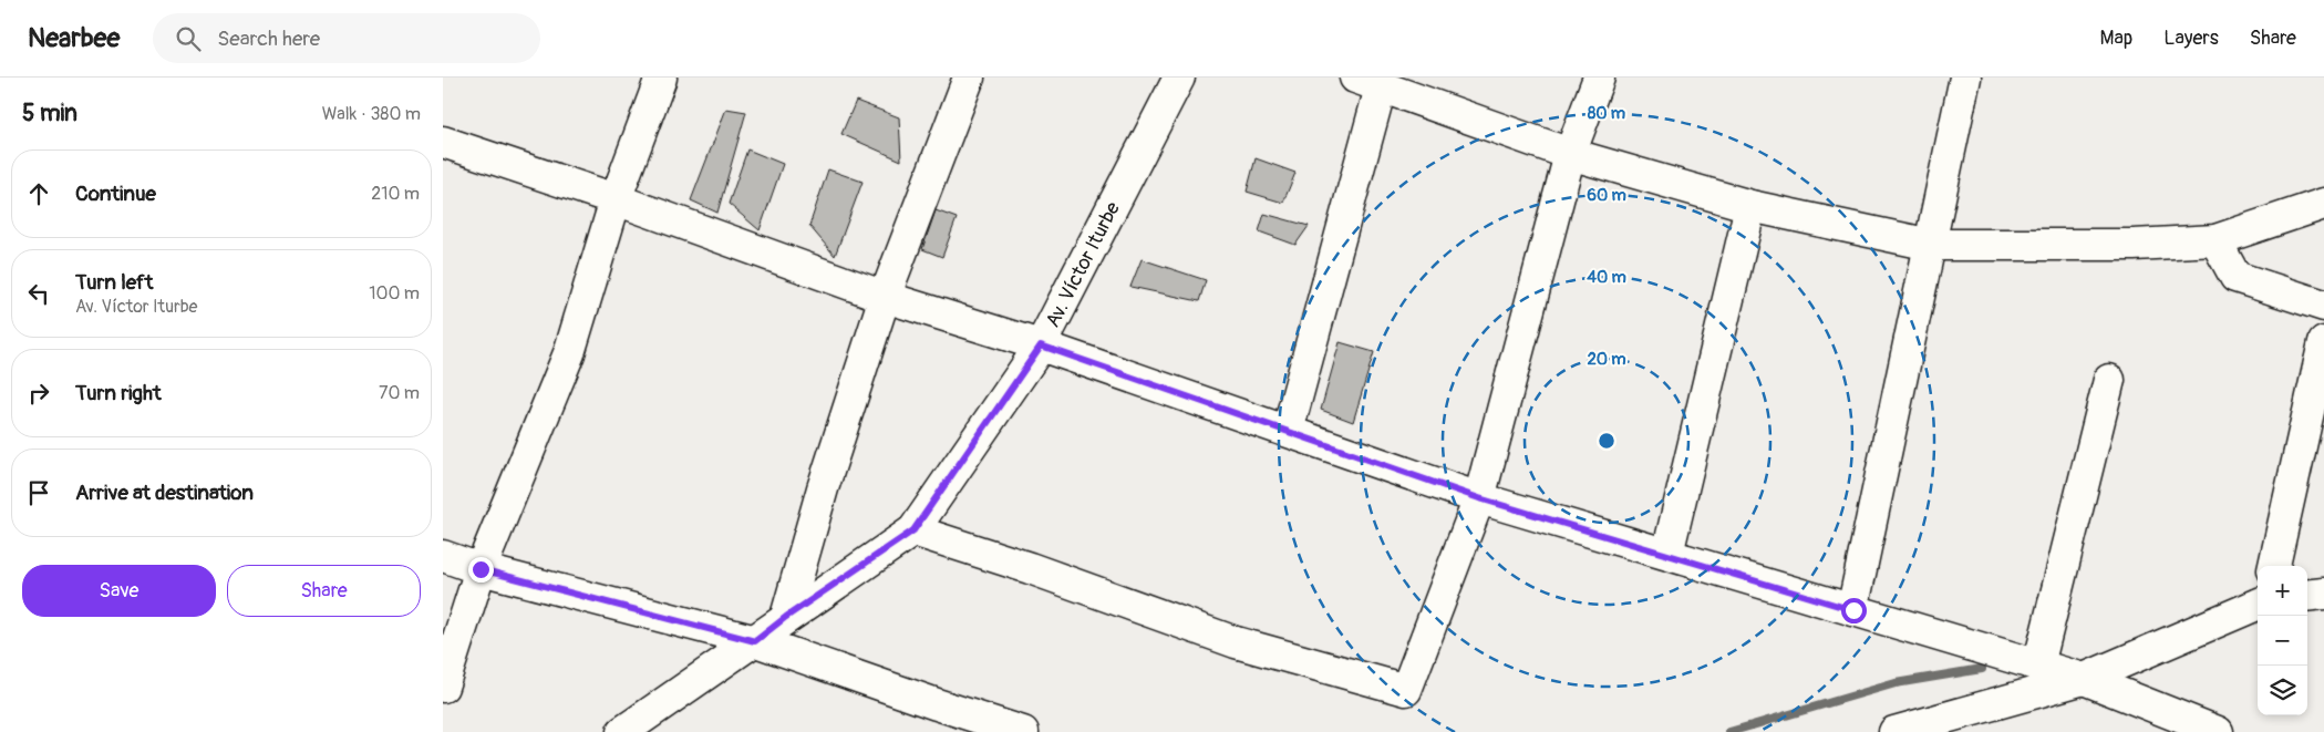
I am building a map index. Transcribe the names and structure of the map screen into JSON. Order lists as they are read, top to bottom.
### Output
{
  "streets": {
    "street": ["Av. Víctor Iturbe"]
  },
  "page": {
    "header": "Nearbee",
    "search": "Search here",
    "nav": ["Map", "Layers", "Share"],
    "heading": ["5 min", "Walk · 380 m"],
    "list": [
      ["Continue", "210 m"],
      ["Turn left", "Av. Víctor Iturbe", "100 m"],
      ["Turn right", "70 m"],
      "Arrive at destination"
    ],
    "buttons": ["Save", "Share"],
    "map_buttons": ["+", "−"]
  },
  "rings": [
    "80 m",
    "60 m",
    "40 m",
    "20 m"
  ]
}
